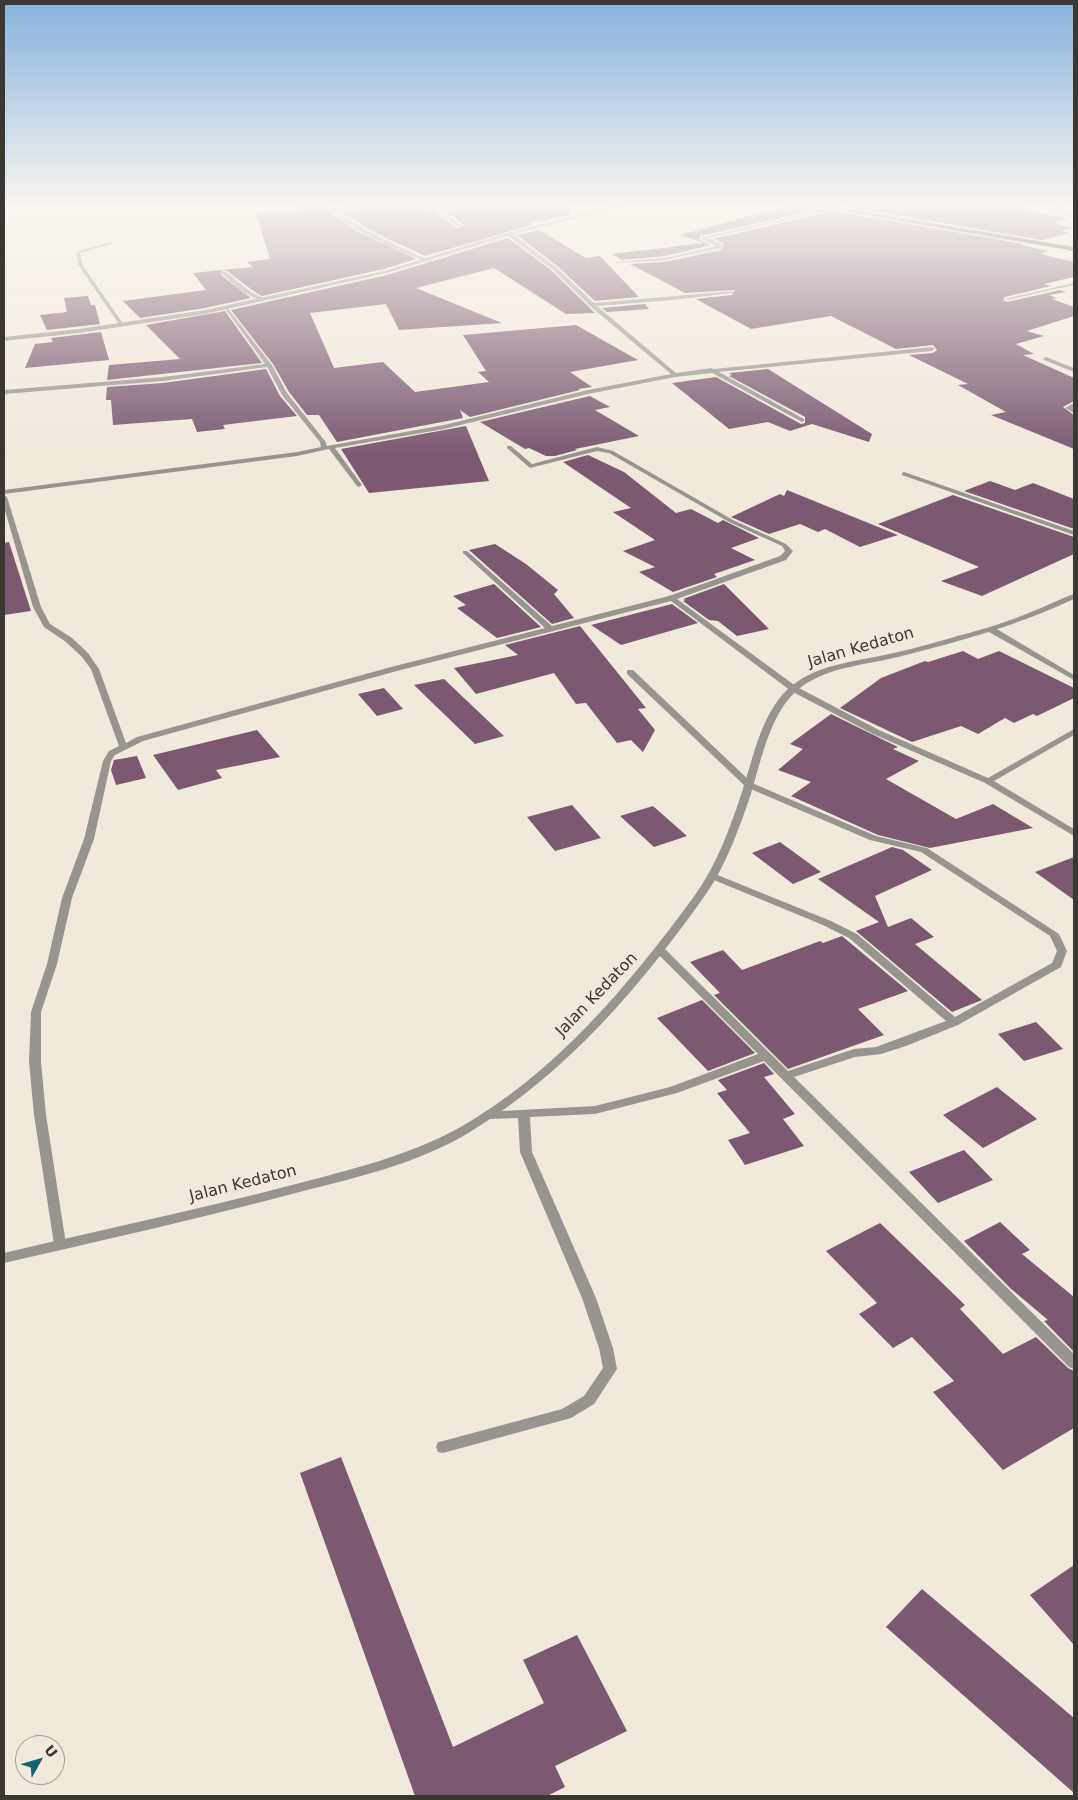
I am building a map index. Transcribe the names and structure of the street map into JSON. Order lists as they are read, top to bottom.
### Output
{
  "streets": {
    "street": ["Jalan Kedaton"]
  },
  "north": "top right"
}
